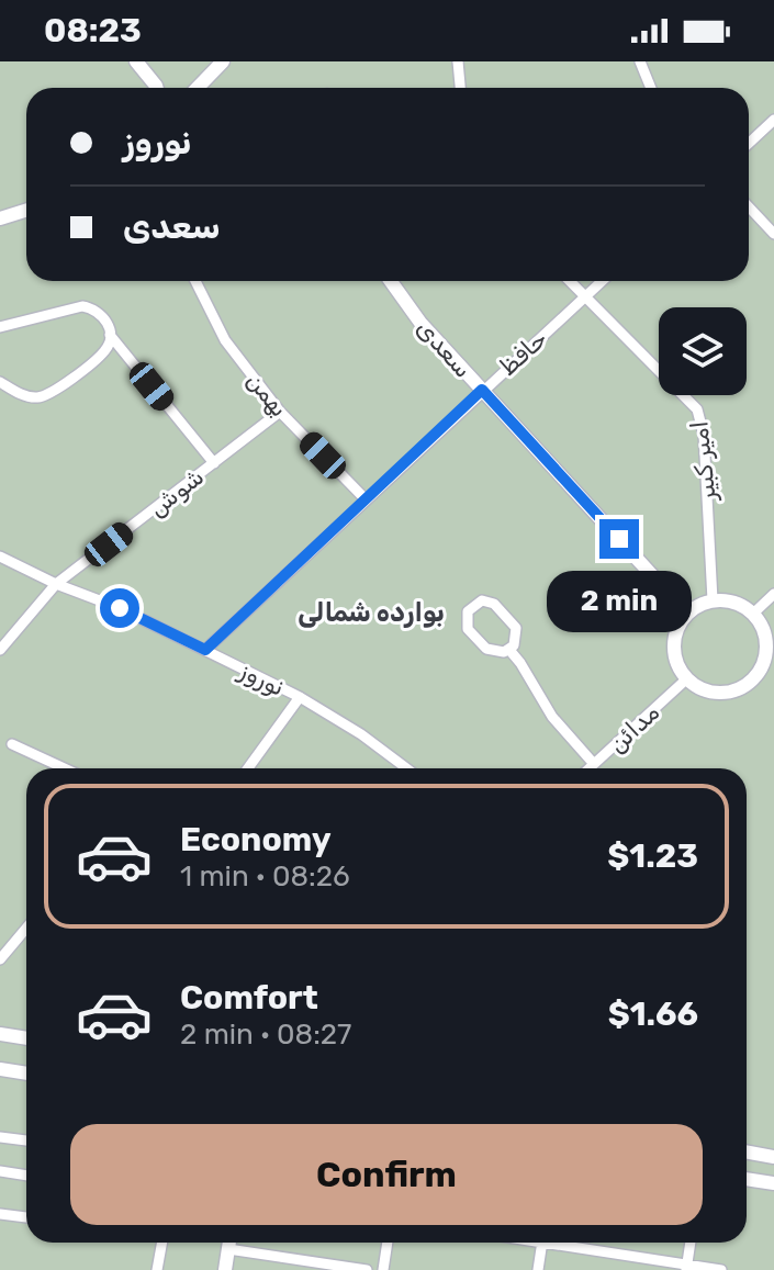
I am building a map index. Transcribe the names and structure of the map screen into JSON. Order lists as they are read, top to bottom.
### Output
{
  "streets": {
    "street": [
      "سعدی",
      "حافظ",
      "بهمن",
      "امیر کبیر",
      "شوش",
      "نوروز",
      "مدائن"
    ]
  },
  "crossings": [
    ["سعدی", "حافظ"],
    ["سعدی", "امیر کبیر"],
    ["سعدی", "مدائن"],
    ["حافظ", "بهمن"],
    ["حافظ", "امیر کبیر"],
    ["حافظ", "نوروز"],
    ["بهمن", "شوش"],
    ["امیر کبیر", "مدائن"],
    ["شوش", "نوروز"]
  ],
  "districts": ["بوارده شمالی"],
  "page": {
    "status": "08:23",
    "banner": ["نوروز", "سعدی"],
    "bubble": "2 min",
    "list": [
      {
        "name": "Economy",
        "note": "1 min · 08:26",
        "value": "$1.23"
      },
      {
        "name": "Comfort",
        "note": "2 min · 08:27",
        "value": "$1.66"
      }
    ],
    "buttons": "Confirm"
  }
}
